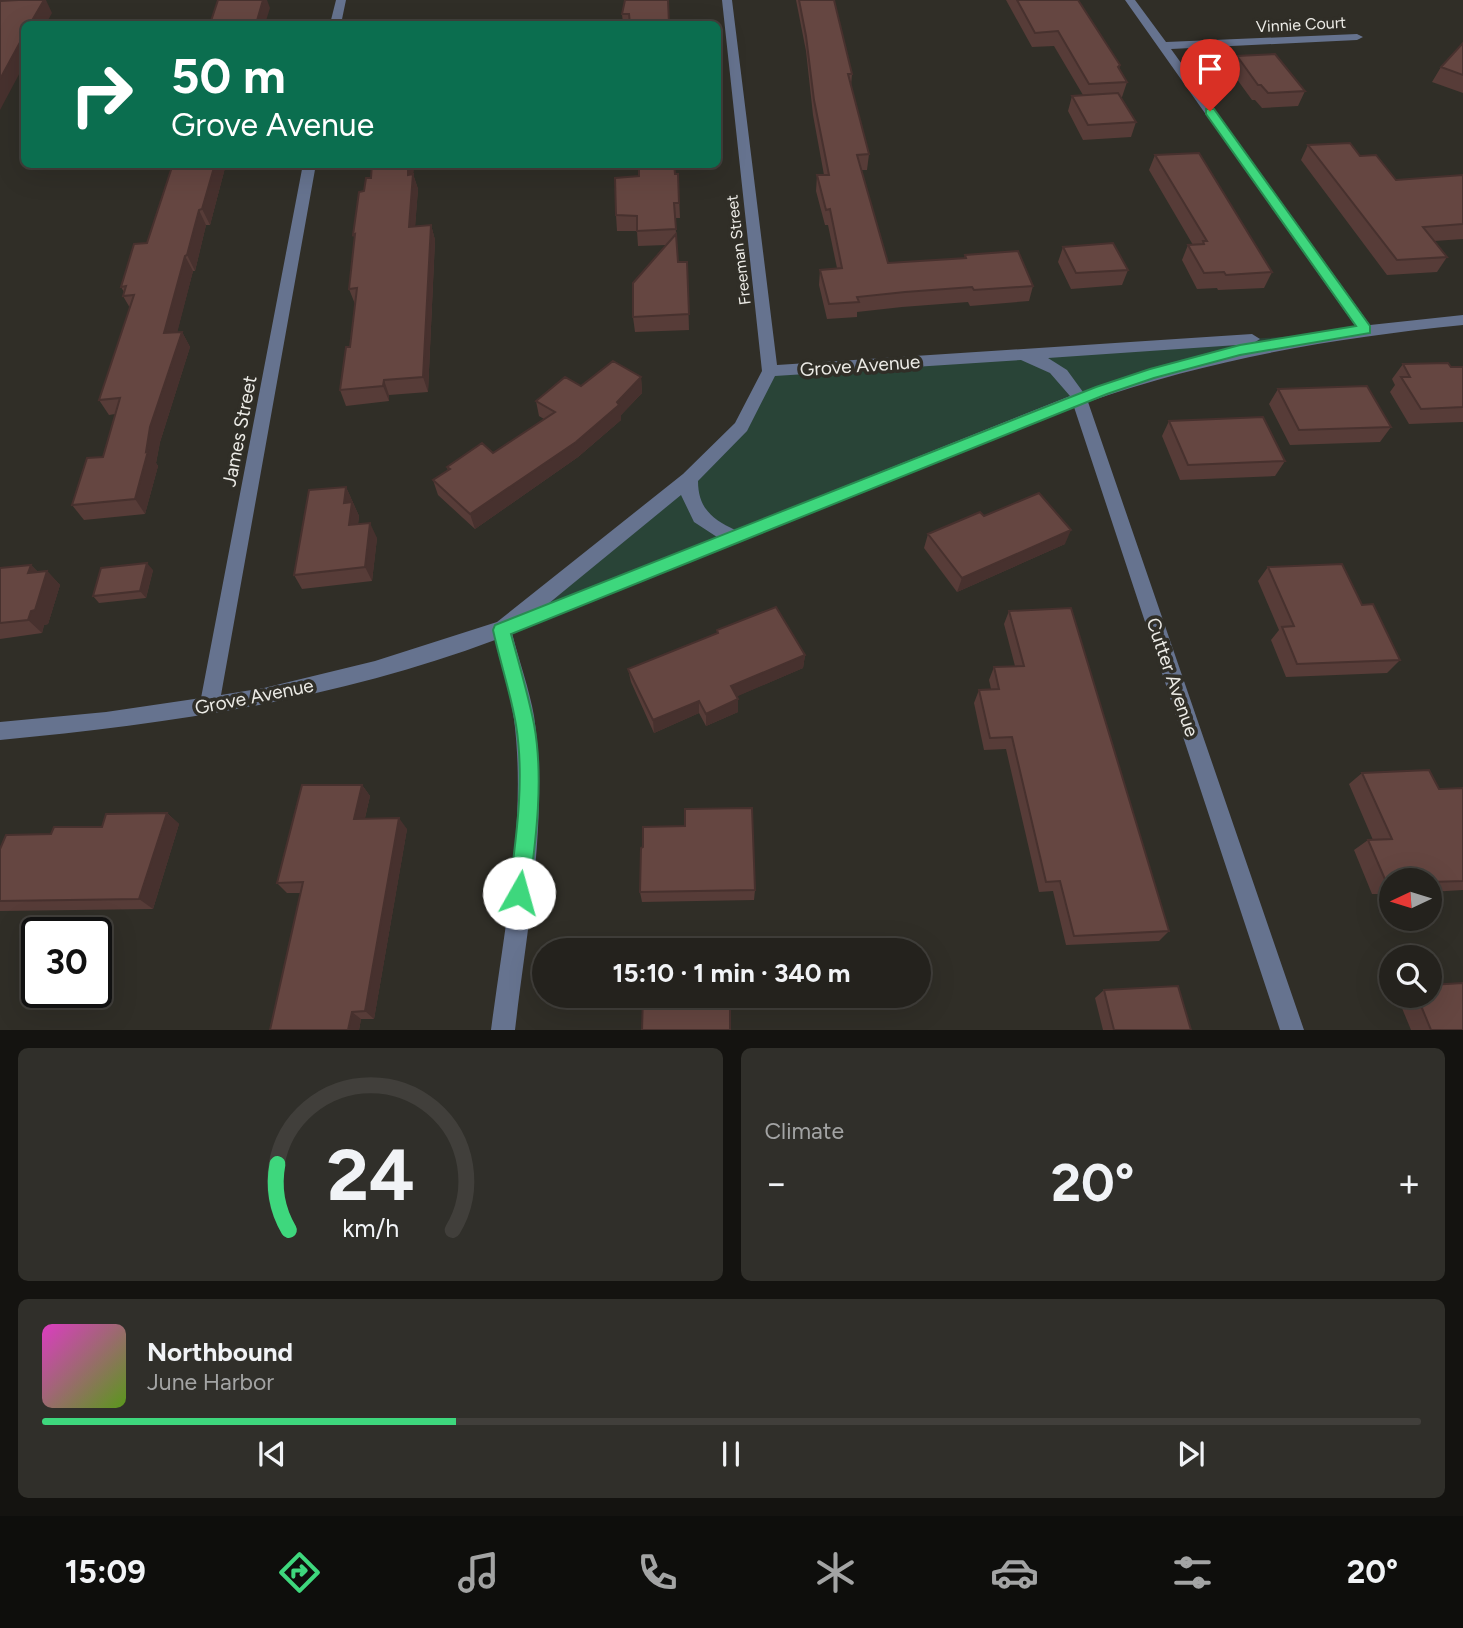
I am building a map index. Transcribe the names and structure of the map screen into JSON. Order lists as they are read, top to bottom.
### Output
{
  "streets": {
    "street": [
      "Vinnie Court",
      "Freeman Street",
      "Grove Avenue",
      "James Street",
      "Cutter Avenue"
    ]
  },
  "crossings": [
    ["Freeman Street", "Grove Avenue"],
    ["Grove Avenue", "James Street"],
    ["Grove Avenue", "Cutter Avenue"]
  ],
  "north": "left",
  "page": {
    "turn": ["50 m", "Grove Avenue"],
    "limit": "30",
    "trip": "15:10 · 1 min · 340 m",
    "tile": "Climate",
    "heat": ["−", "20°", "+"],
    "song": ["Northbound", "June Harbor"],
    "tabs": ["15:09", "20°"],
    "gauge": ["24", "km/h"]
  }
}
